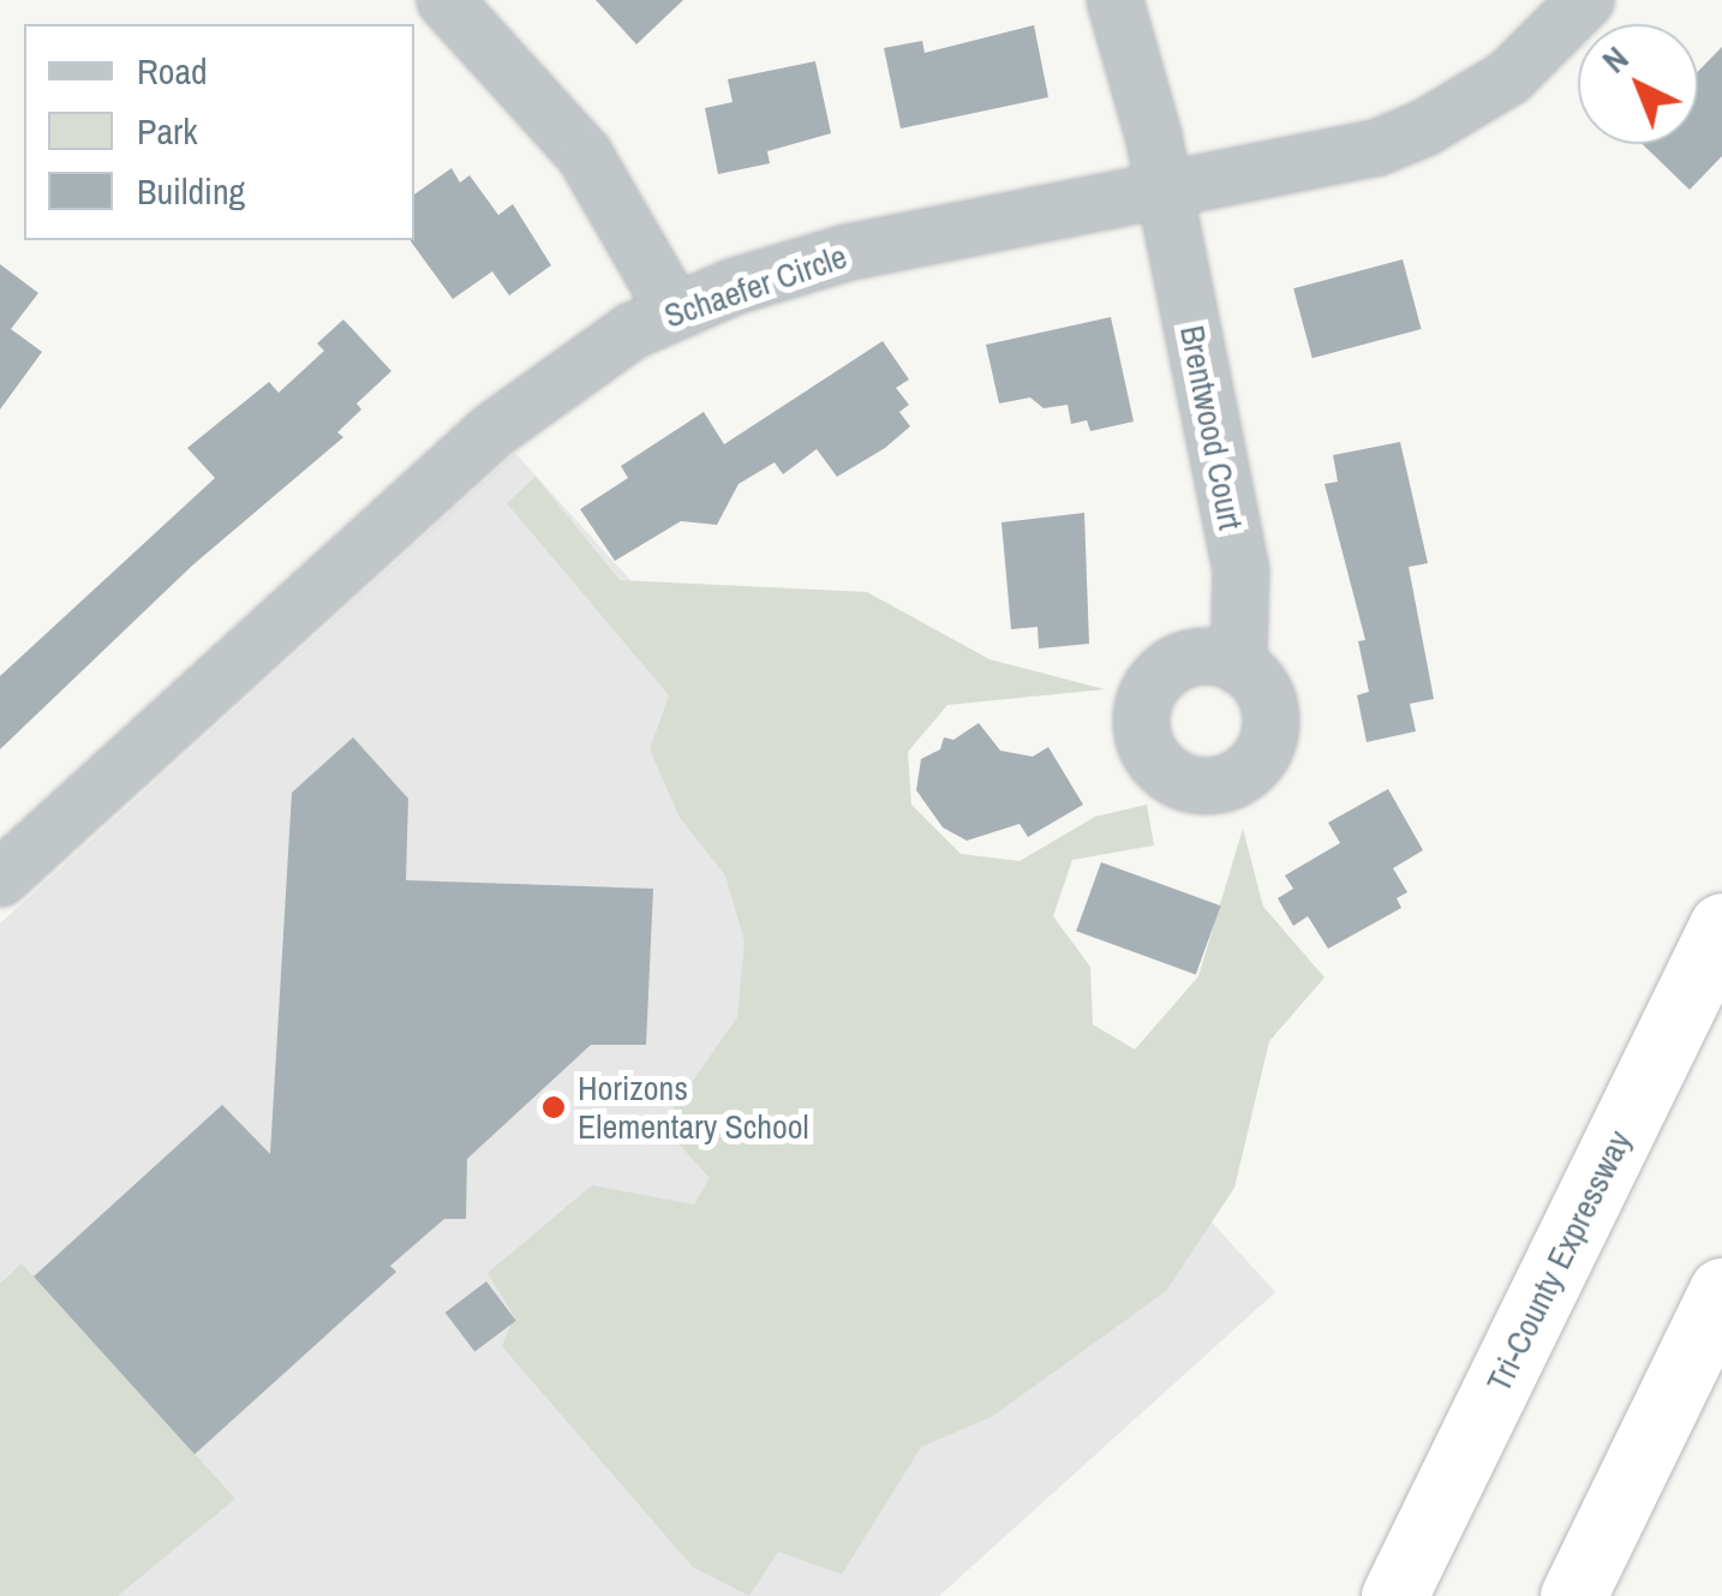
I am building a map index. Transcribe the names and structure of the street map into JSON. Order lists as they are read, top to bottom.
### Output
{
  "streets": {
    "highway": ["Tri-County Expressway"],
    "street": ["Schaefer Circle", "Brentwood Court"]
  },
  "crossings": [
    ["Schaefer Circle", "Brentwood Court"]
  ],
  "places": ["Horizons Elementary School"],
  "legend": ["Road", "Park", "Building"],
  "north": "top left"
}
